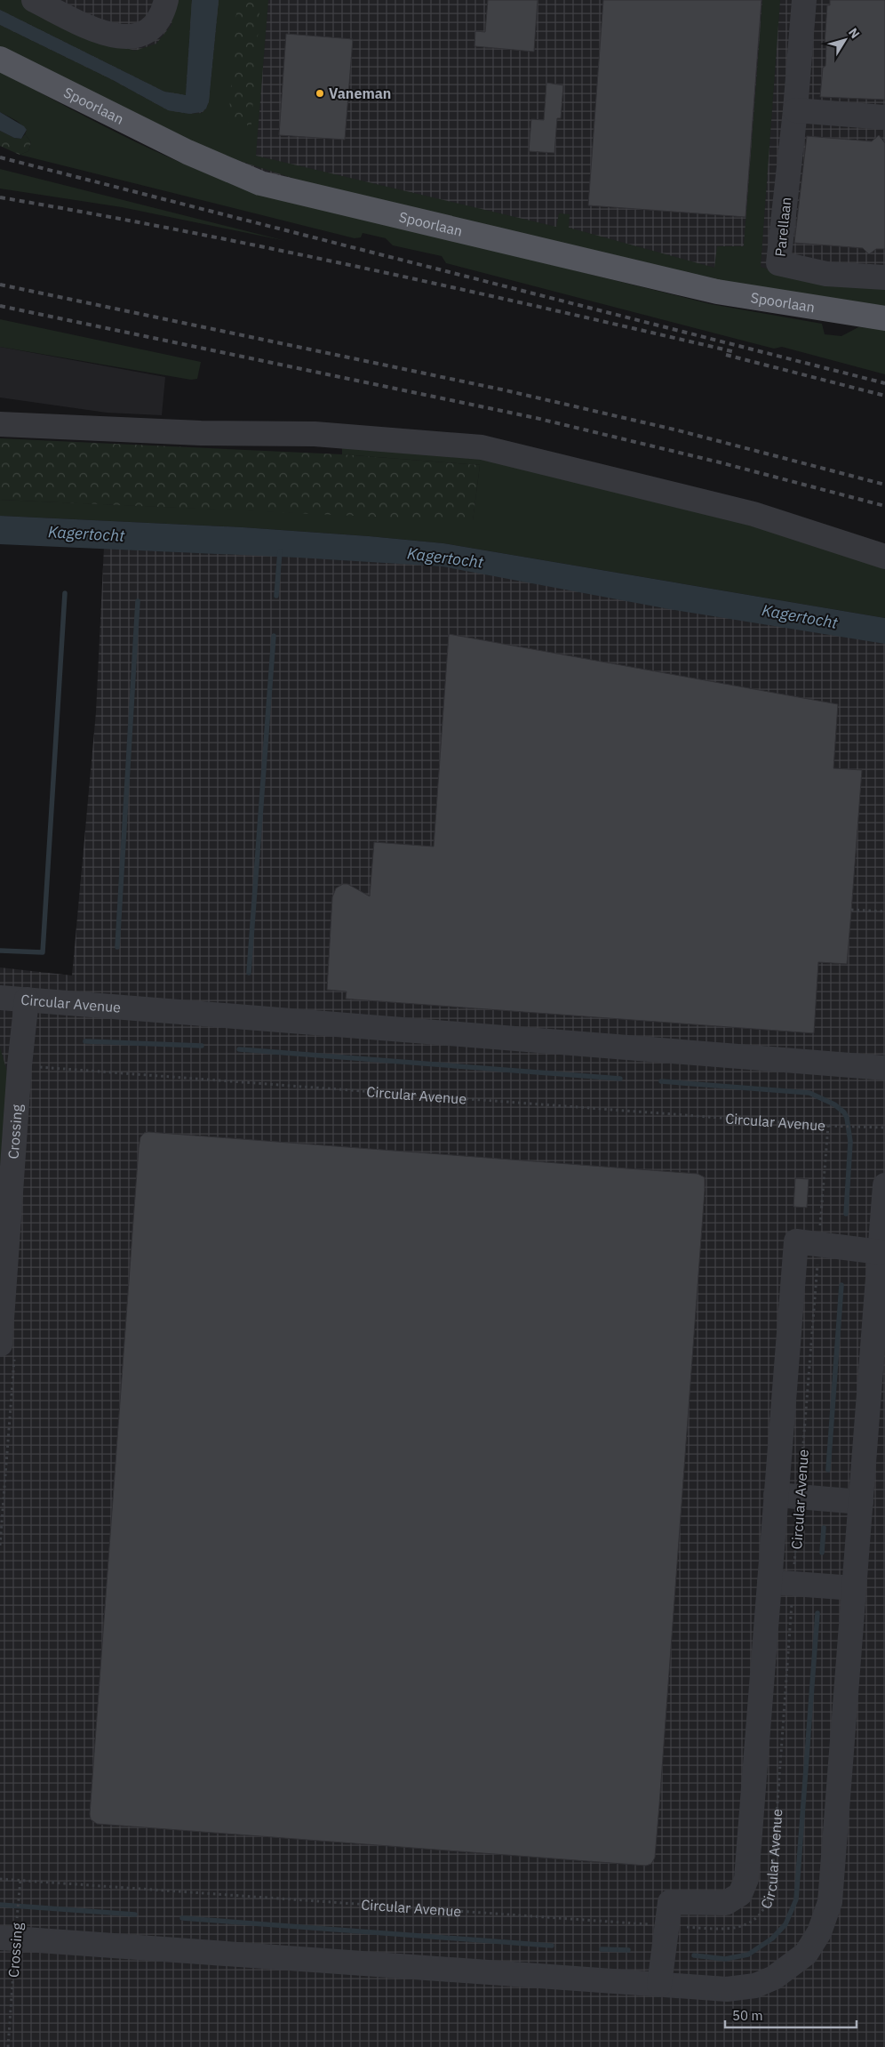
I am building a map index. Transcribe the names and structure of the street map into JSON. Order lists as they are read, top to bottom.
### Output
{
  "streets": {
    "main road": ["Spoorlaan"],
    "street": ["Parellaan", "Circular Avenue", "Crossing"]
  },
  "crossings": [
    ["Circular Avenue", "Crossing"]
  ],
  "water": ["Kagertocht"],
  "places": ["Vaneman"],
  "scale_bar": "50 m",
  "north": "top right"
}
